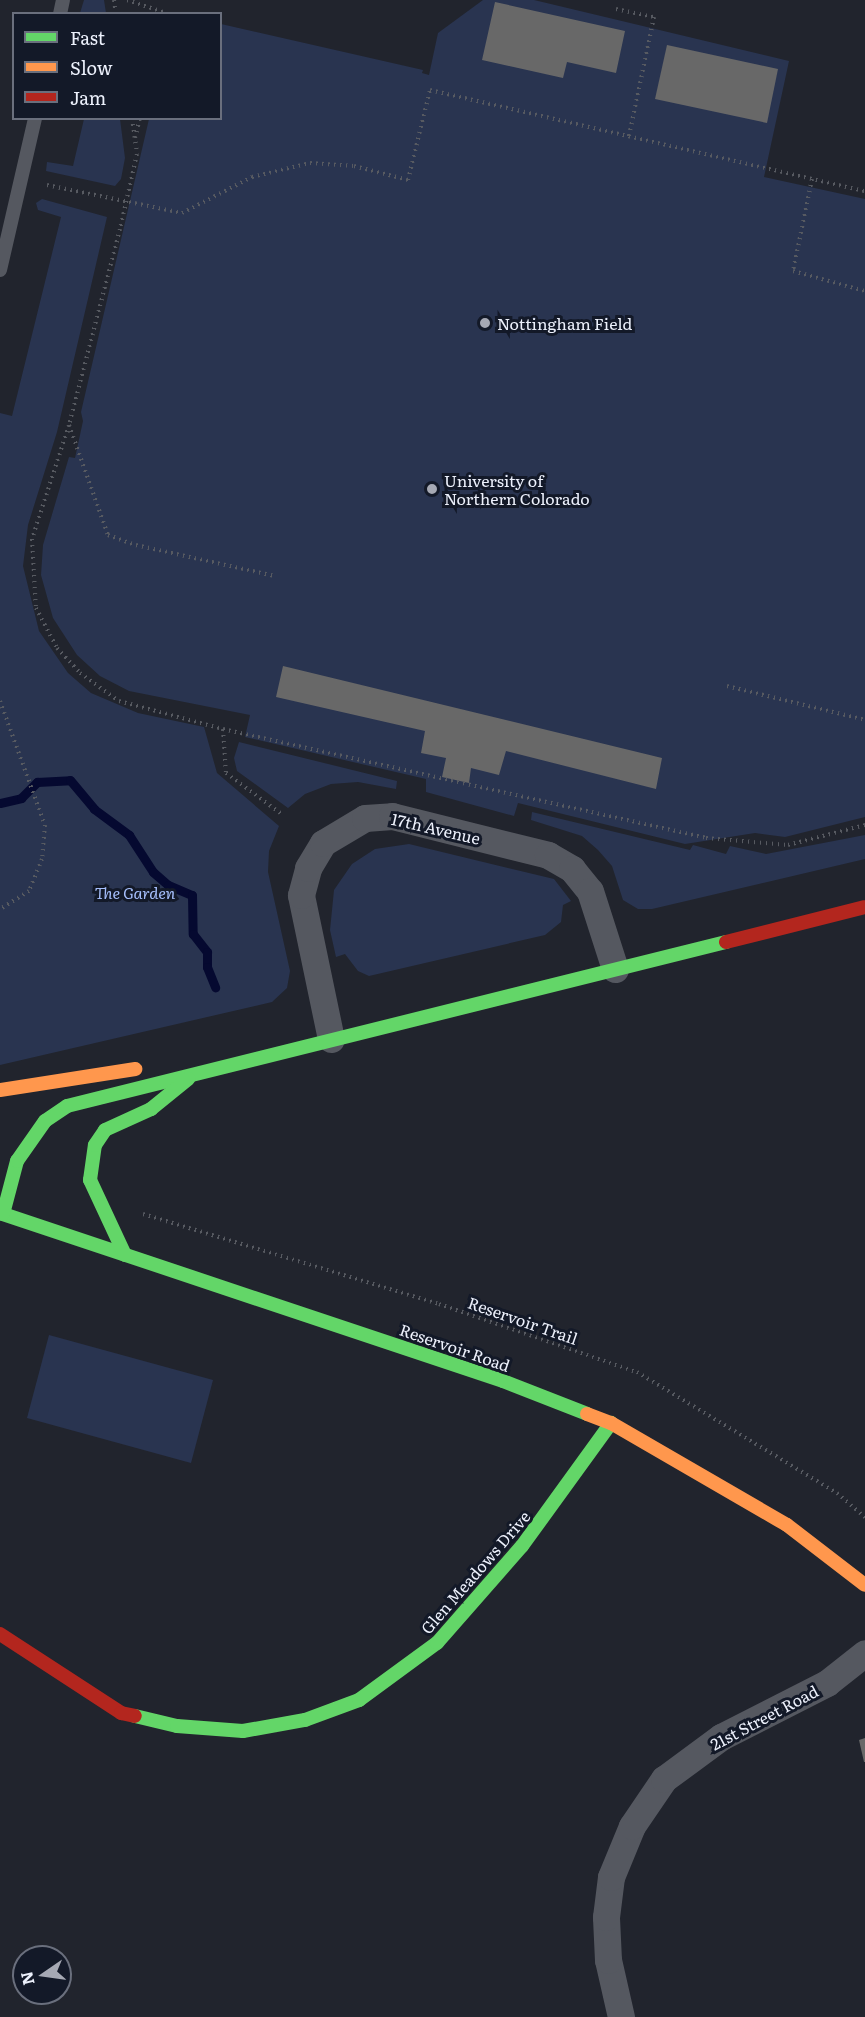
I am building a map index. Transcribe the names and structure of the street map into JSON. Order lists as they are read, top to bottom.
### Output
{
  "streets": {
    "street": [
      "17th Avenue",
      "Reservoir Road",
      "Glen Meadows Drive",
      "21st Street Road"
    ],
    "path": ["Reservoir Trail"]
  },
  "crossings": [
    ["Reservoir Road", "Glen Meadows Drive"]
  ],
  "parks": ["The Garden"],
  "places": ["Nottingham Field", "University of Northern Colorado"],
  "legend": ["Fast", "Slow", "Jam"],
  "north": "left"
}
